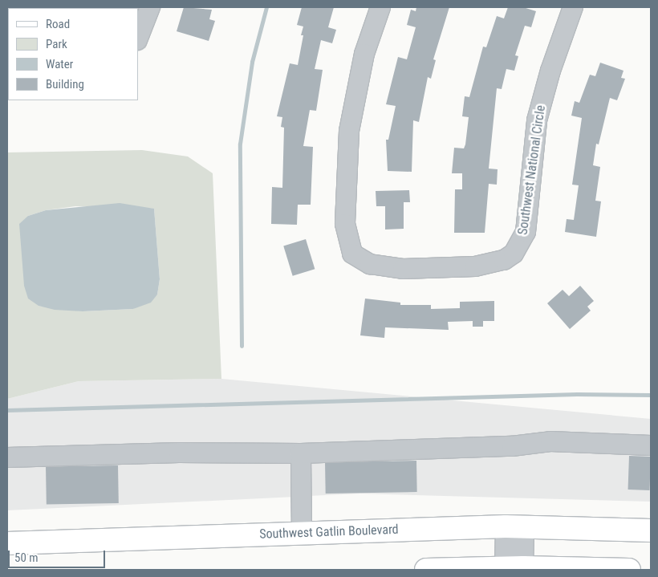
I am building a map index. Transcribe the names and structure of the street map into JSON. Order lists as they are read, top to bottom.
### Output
{
  "streets": {
    "main road": ["Southwest Gatlin Boulevard"],
    "street": ["Southwest National Circle"]
  },
  "legend": [
    "Road",
    "Park",
    "Water",
    "Building"
  ],
  "scale_bar": "50 m"
}
